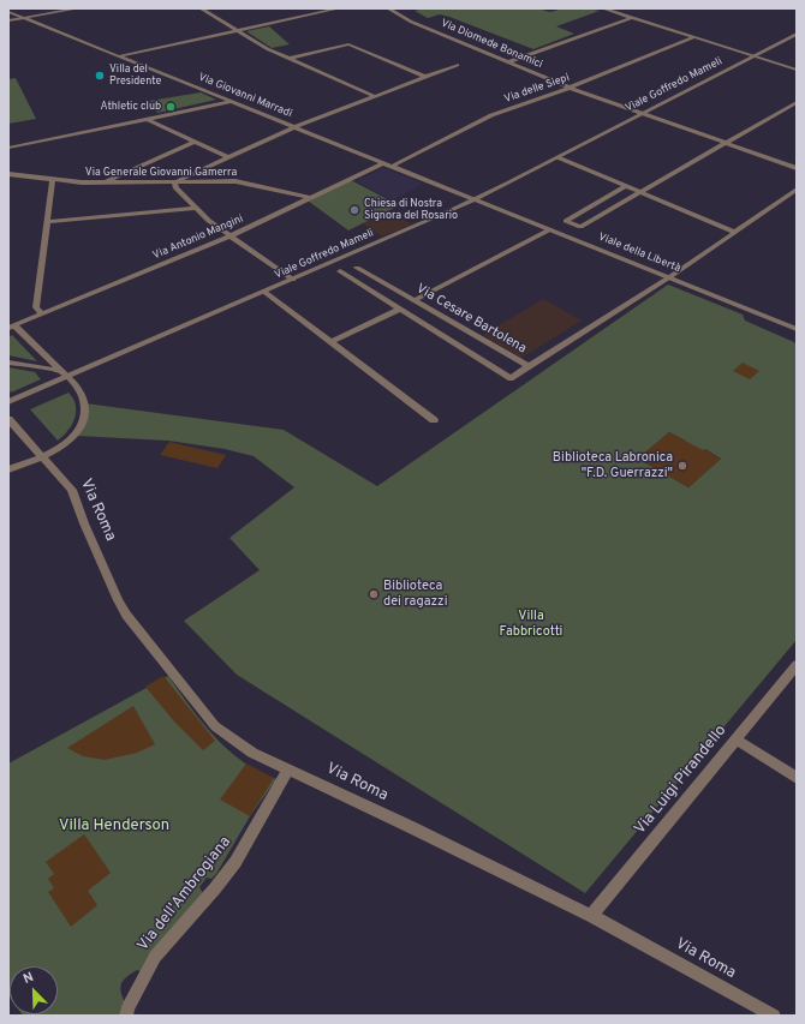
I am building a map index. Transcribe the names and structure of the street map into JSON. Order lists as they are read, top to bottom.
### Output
{
  "streets": {
    "street": [
      "Via Diomede Bonamici",
      "Viale Goffredo Mameli",
      "Via delle Siepi",
      "Via Giovanni Marradi",
      "Via Generale Giovanni Gamerra",
      "Via Antonio Mangini",
      "Viale della Libertà",
      "Via Cesare Bartolena",
      "Via Roma",
      "Via Luigi Pirandello",
      "Via dell'Ambrogiana"
    ]
  },
  "crossings": [
    ["Via Diomede Bonamici", "Viale Goffredo Mameli"],
    ["Via Diomede Bonamici", "Via delle Siepi"],
    ["Viale Goffredo Mameli", "Via Giovanni Marradi"],
    ["Viale Goffredo Mameli", "Viale della Libertà"],
    ["Via delle Siepi", "Via Giovanni Marradi"],
    ["Via delle Siepi", "Via Antonio Mangini"],
    ["Via Giovanni Marradi", "Via Antonio Mangini"],
    ["Via Giovanni Marradi", "Viale della Libertà"],
    ["Via Generale Giovanni Gamerra", "Via Antonio Mangini"],
    ["Via Roma", "Via Luigi Pirandello"],
    ["Via Roma", "Via dell'Ambrogiana"]
  ],
  "parks": ["Villa Fabbricotti", "Villa Henderson"],
  "places": [
    "Villa del Presidente",
    "Athletic club",
    "Chiesa di Nostra Signora del Rosario",
    "Biblioteca Labronica \"F.D. Guerrazzi\"",
    "Biblioteca dei ragazzi"
  ],
  "north": "top left"
}
